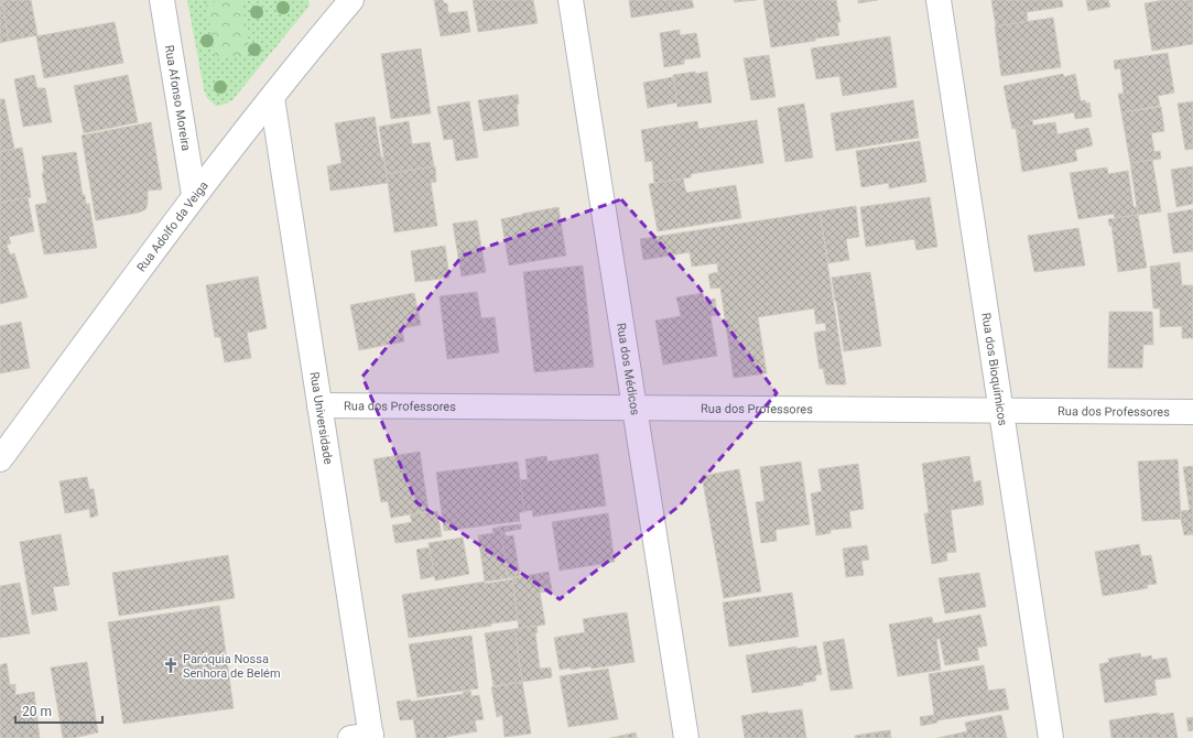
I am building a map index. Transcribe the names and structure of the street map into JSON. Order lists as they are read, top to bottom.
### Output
{
  "streets": {
    "street": [
      "Rua Afonso Moreira",
      "Rua Adolfo da Veiga",
      "Rua dos Médicos",
      "Rua dos Bioquímicos",
      "Rua dos Professores",
      "Rua Universidade"
    ]
  },
  "crossings": [
    ["Rua Afonso Moreira", "Rua Adolfo da Veiga"],
    ["Rua Adolfo da Veiga", "Rua Universidade"],
    ["Rua dos Médicos", "Rua dos Professores"],
    ["Rua dos Bioquímicos", "Rua dos Professores"],
    ["Rua dos Professores", "Rua Universidade"]
  ],
  "places": {
    "church": ["Paróquia Nossa Senhora de Belém"]
  },
  "scale_bar": "20 m"
}
